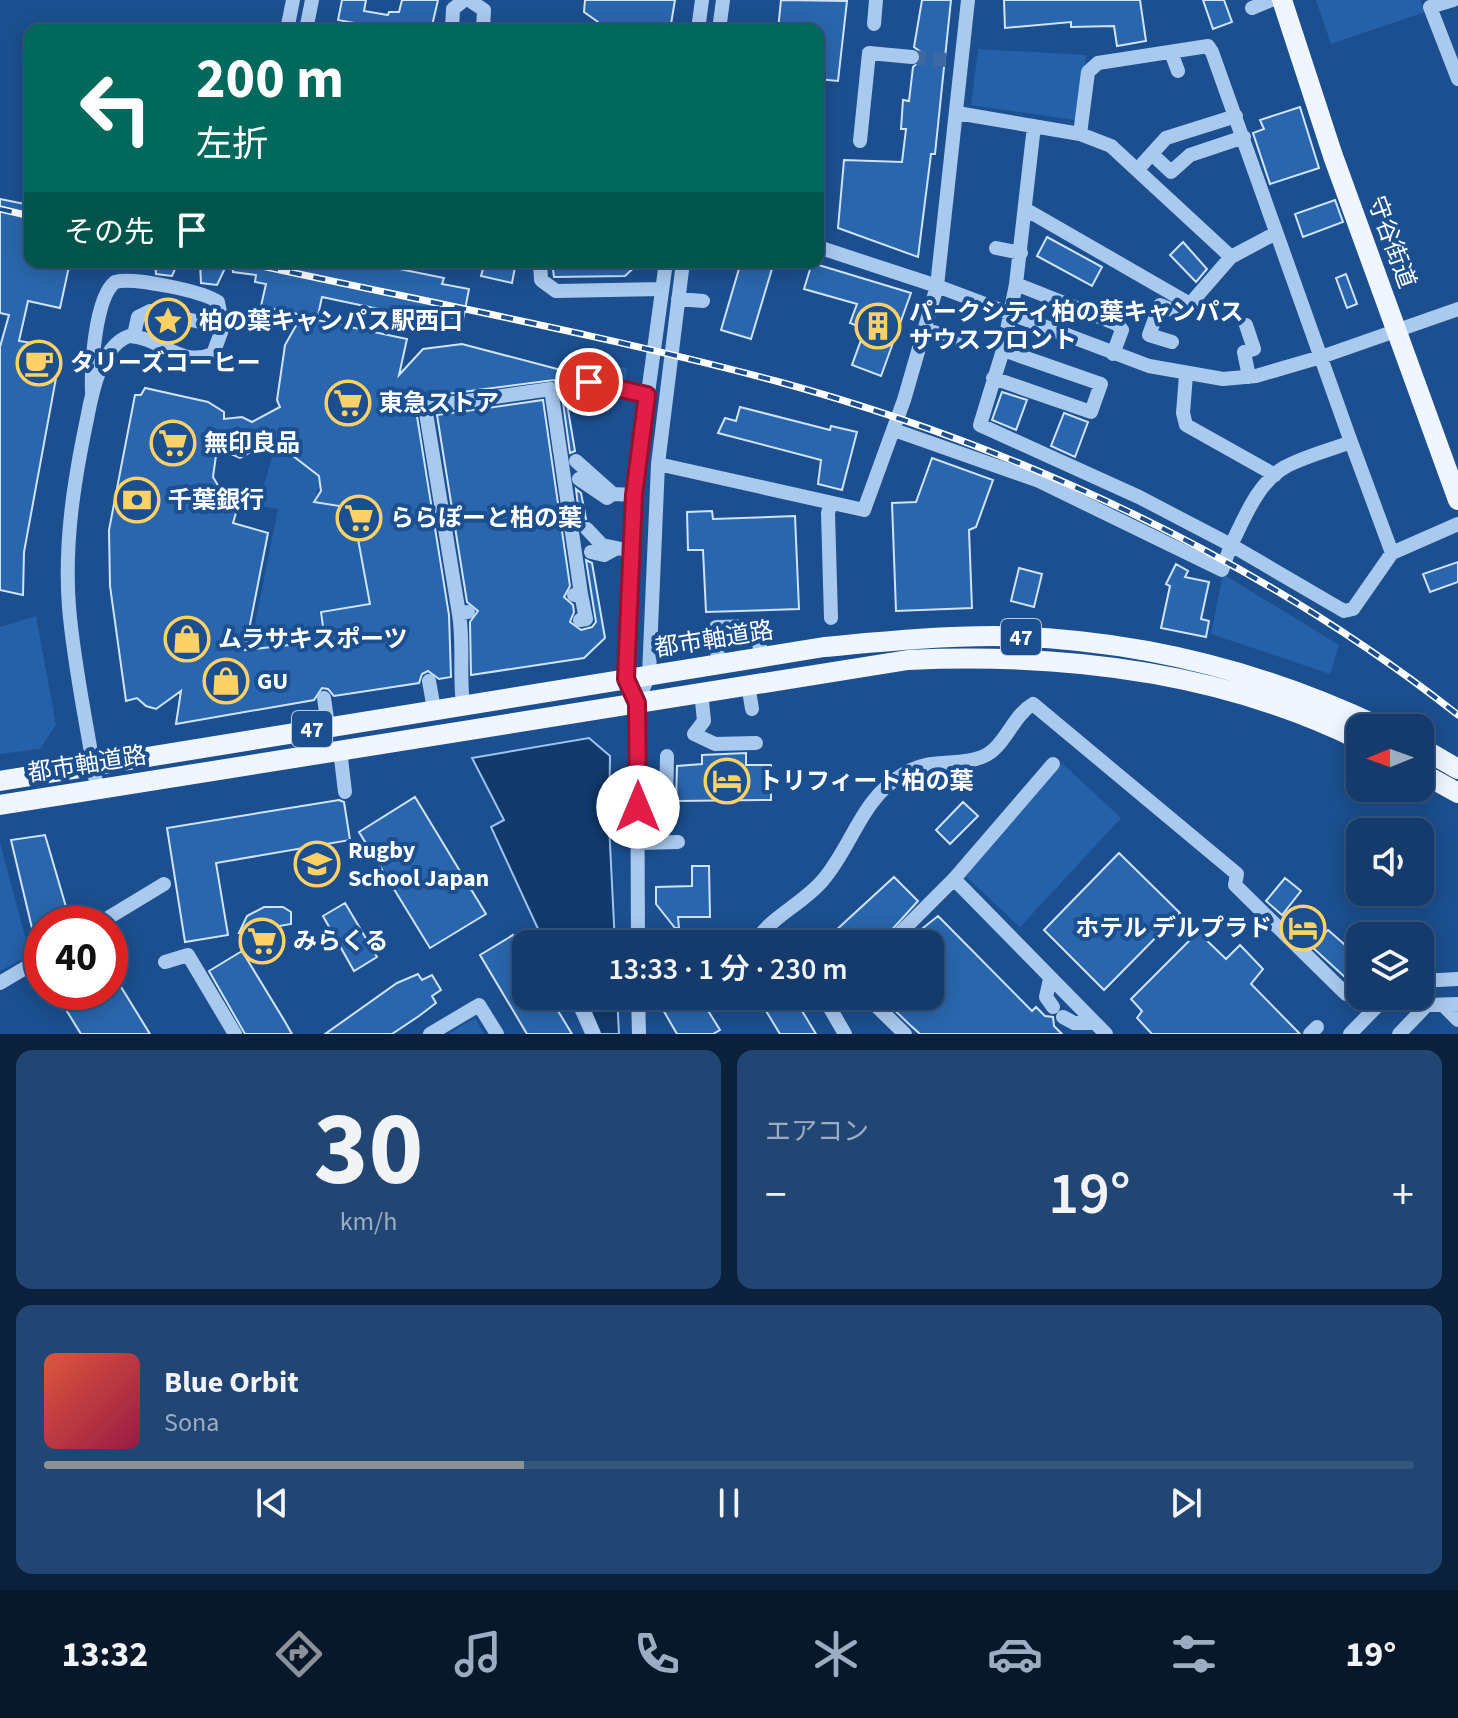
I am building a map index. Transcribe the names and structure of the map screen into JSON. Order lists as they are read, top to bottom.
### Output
{
  "streets": {
    "main road": ["守谷街道", "47", "都市軸道路"]
  },
  "places": {
    "place": ["柏の葉キャンパス駅西口"],
    "building": ["パークシティ柏の葉キャンパス サウスフロント"],
    "cafe": ["タリーズコーヒー"],
    "supermarket": [
      "東急ストア",
      "無印良品",
      "ららぽーと柏の葉",
      "みらくる"
    ],
    "bank": ["千葉銀行"],
    "shop": ["ムラサキスポーツ", "GU"],
    "hotel": ["トリフィート柏の葉", "ホテル デルプラド"],
    "school or university": ["Rugby School Japan"]
  },
  "north": "left",
  "page": {
    "turn": ["200 m", "左折"],
    "then": "その先",
    "limit": "40",
    "trip": "13:33 · 1 分 · 230 m",
    "tile": [
      ["30", "km/h"],
      "エアコン"
    ],
    "heat": ["−", "19°", "+"],
    "song": ["Blue Orbit", "Sona"],
    "tabs": ["13:32", "19°"]
  }
}
